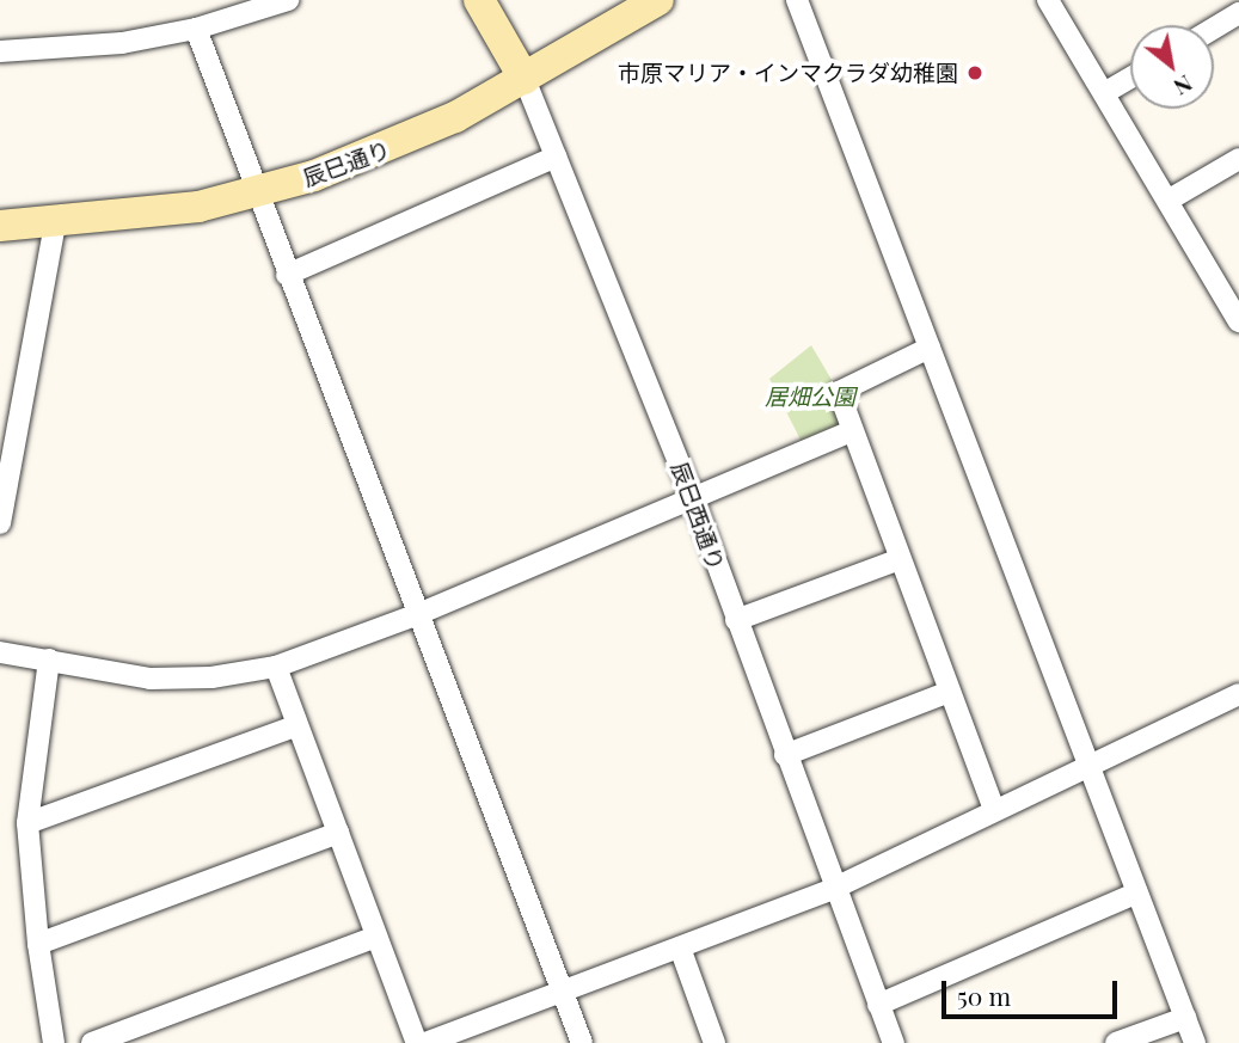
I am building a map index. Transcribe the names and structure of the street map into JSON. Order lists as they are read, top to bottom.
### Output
{
  "streets": {
    "street": ["辰巳通り", "辰巳西通り"]
  },
  "crossings": [
    ["辰巳通り", "辰巳西通り"]
  ],
  "parks": ["居畑公園"],
  "places": ["市原マリア・インマクラダ幼稚園"],
  "scale_bar": "50 m",
  "north": "bottom right"
}
